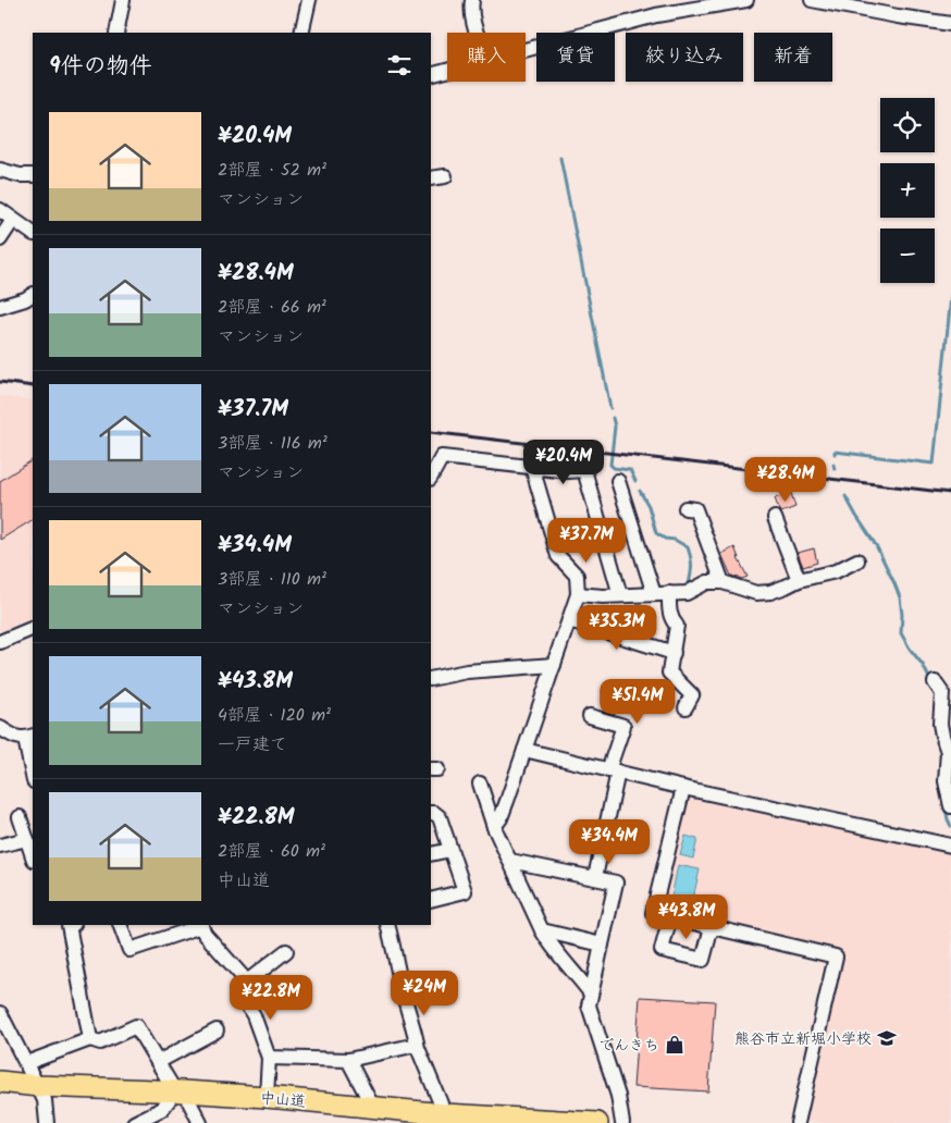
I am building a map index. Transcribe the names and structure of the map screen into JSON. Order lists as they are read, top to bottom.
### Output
{
  "streets": {
    "highway": ["中山道"]
  },
  "places": {
    "school or university": ["熊谷市立新堀小学校"],
    "shop": ["でんきち"]
  },
  "page": {
    "chip": [
      "購入",
      "賃貸",
      "絞り込み",
      "新着"
    ],
    "heading": "9件の物件",
    "map_buttons": ["+", "−"],
    "list": [
      {
        "name": "¥20.4M",
        "note": "2部屋 · 52 m² · マンション"
      },
      {
        "name": "¥28.4M",
        "note": "2部屋 · 66 m² · マンション"
      },
      {
        "name": "¥37.7M",
        "note": "3部屋 · 116 m² · マンション"
      },
      {
        "name": "¥34.4M",
        "note": "3部屋 · 110 m² · マンション"
      },
      {
        "name": "¥43.8M",
        "note": "4部屋 · 120 m² · 一戸建て"
      },
      {
        "name": "¥22.8M",
        "note": "2部屋 · 60 m² · 中山道"
      }
    ],
    "price": [
      "¥20.4M",
      "¥28.4M",
      "¥37.7M",
      "¥35.3M",
      "¥51.4M",
      "¥34.4M",
      "¥43.8M",
      "¥24M",
      "¥22.8M"
    ]
  }
}
